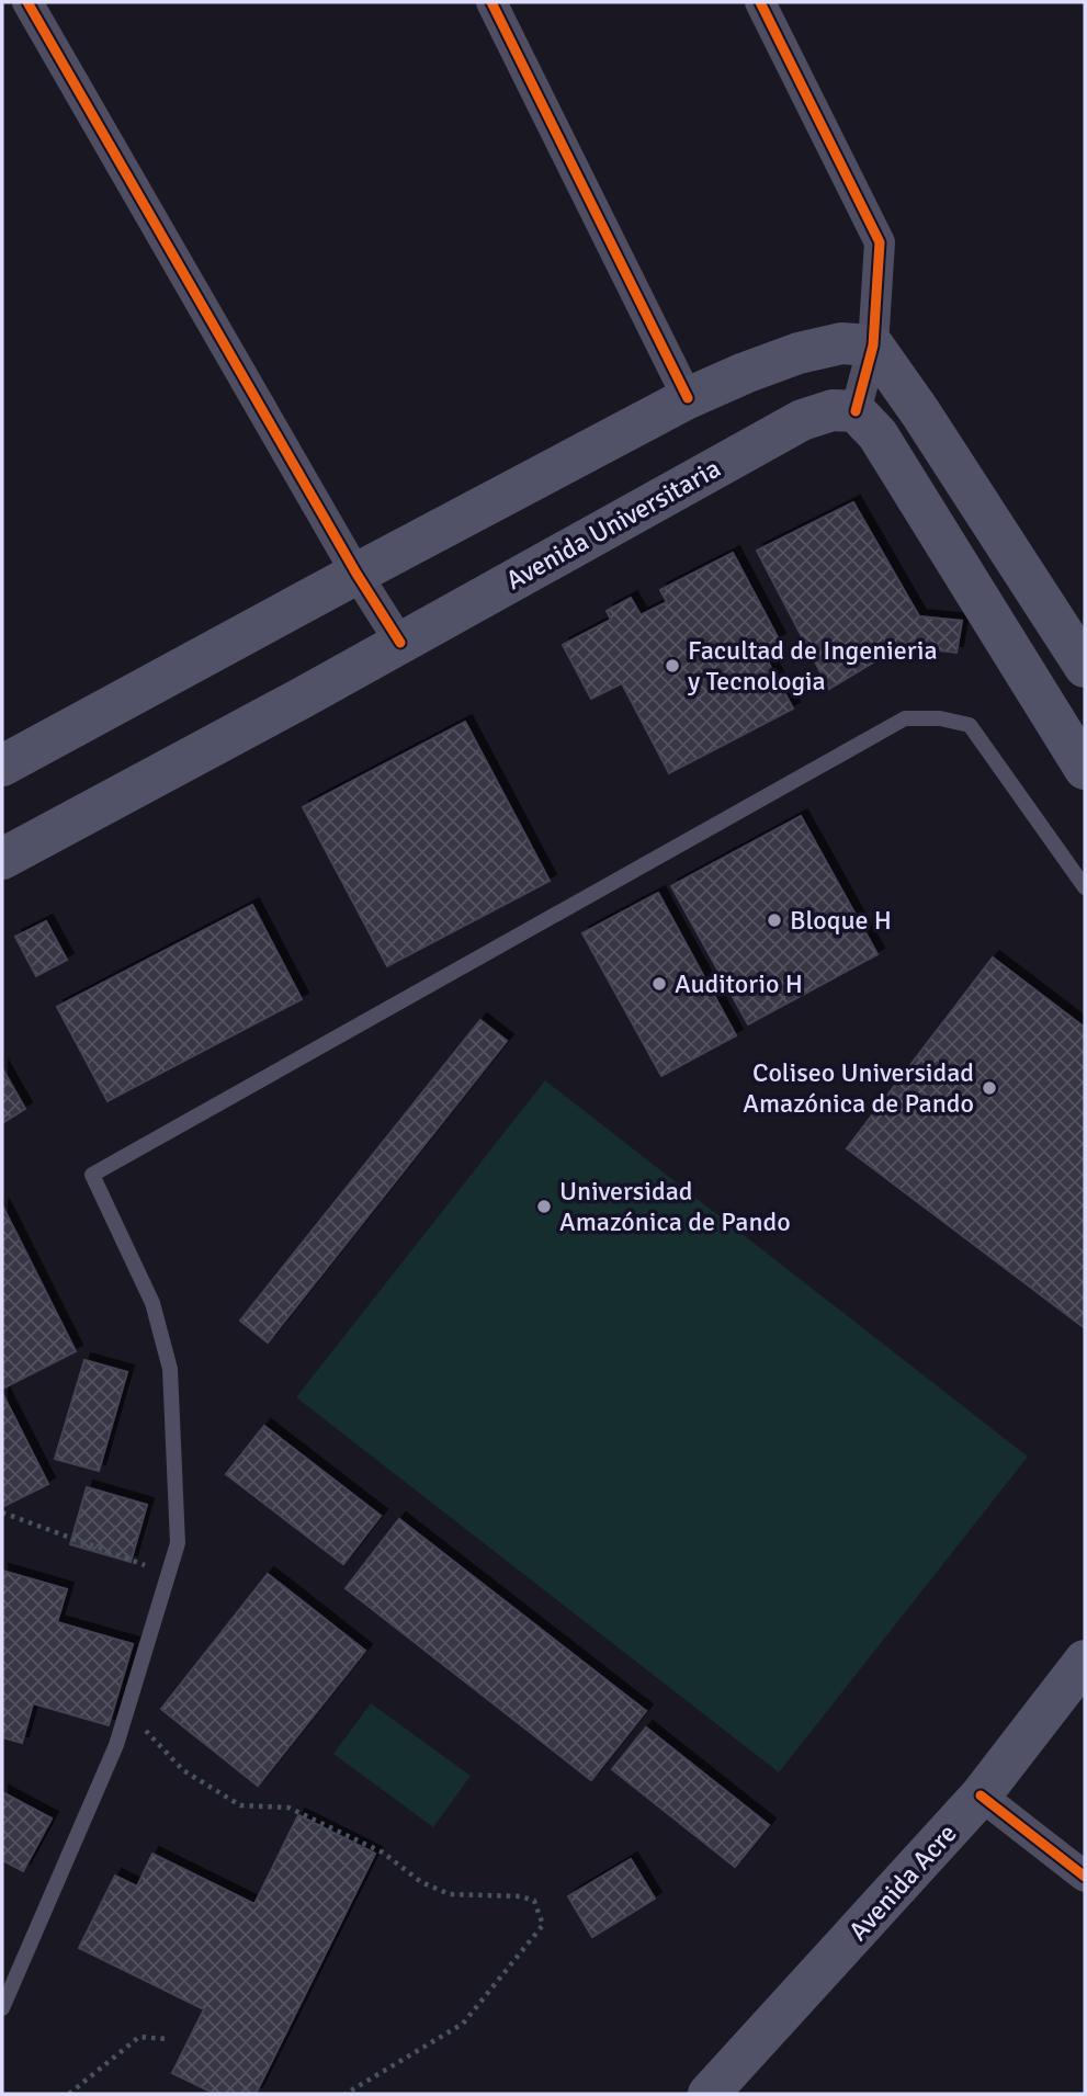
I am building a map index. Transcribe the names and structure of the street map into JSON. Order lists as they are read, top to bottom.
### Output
{
  "streets": {
    "main road": ["Avenida Universitaria", "Avenida Acre"]
  },
  "places": [
    "Facultad de Ingenieria y Tecnologia",
    "Bloque H",
    "Auditorio H",
    "Coliseo Universidad Amazónica de Pando",
    "Universidad Amazónica de Pando"
  ]
}
